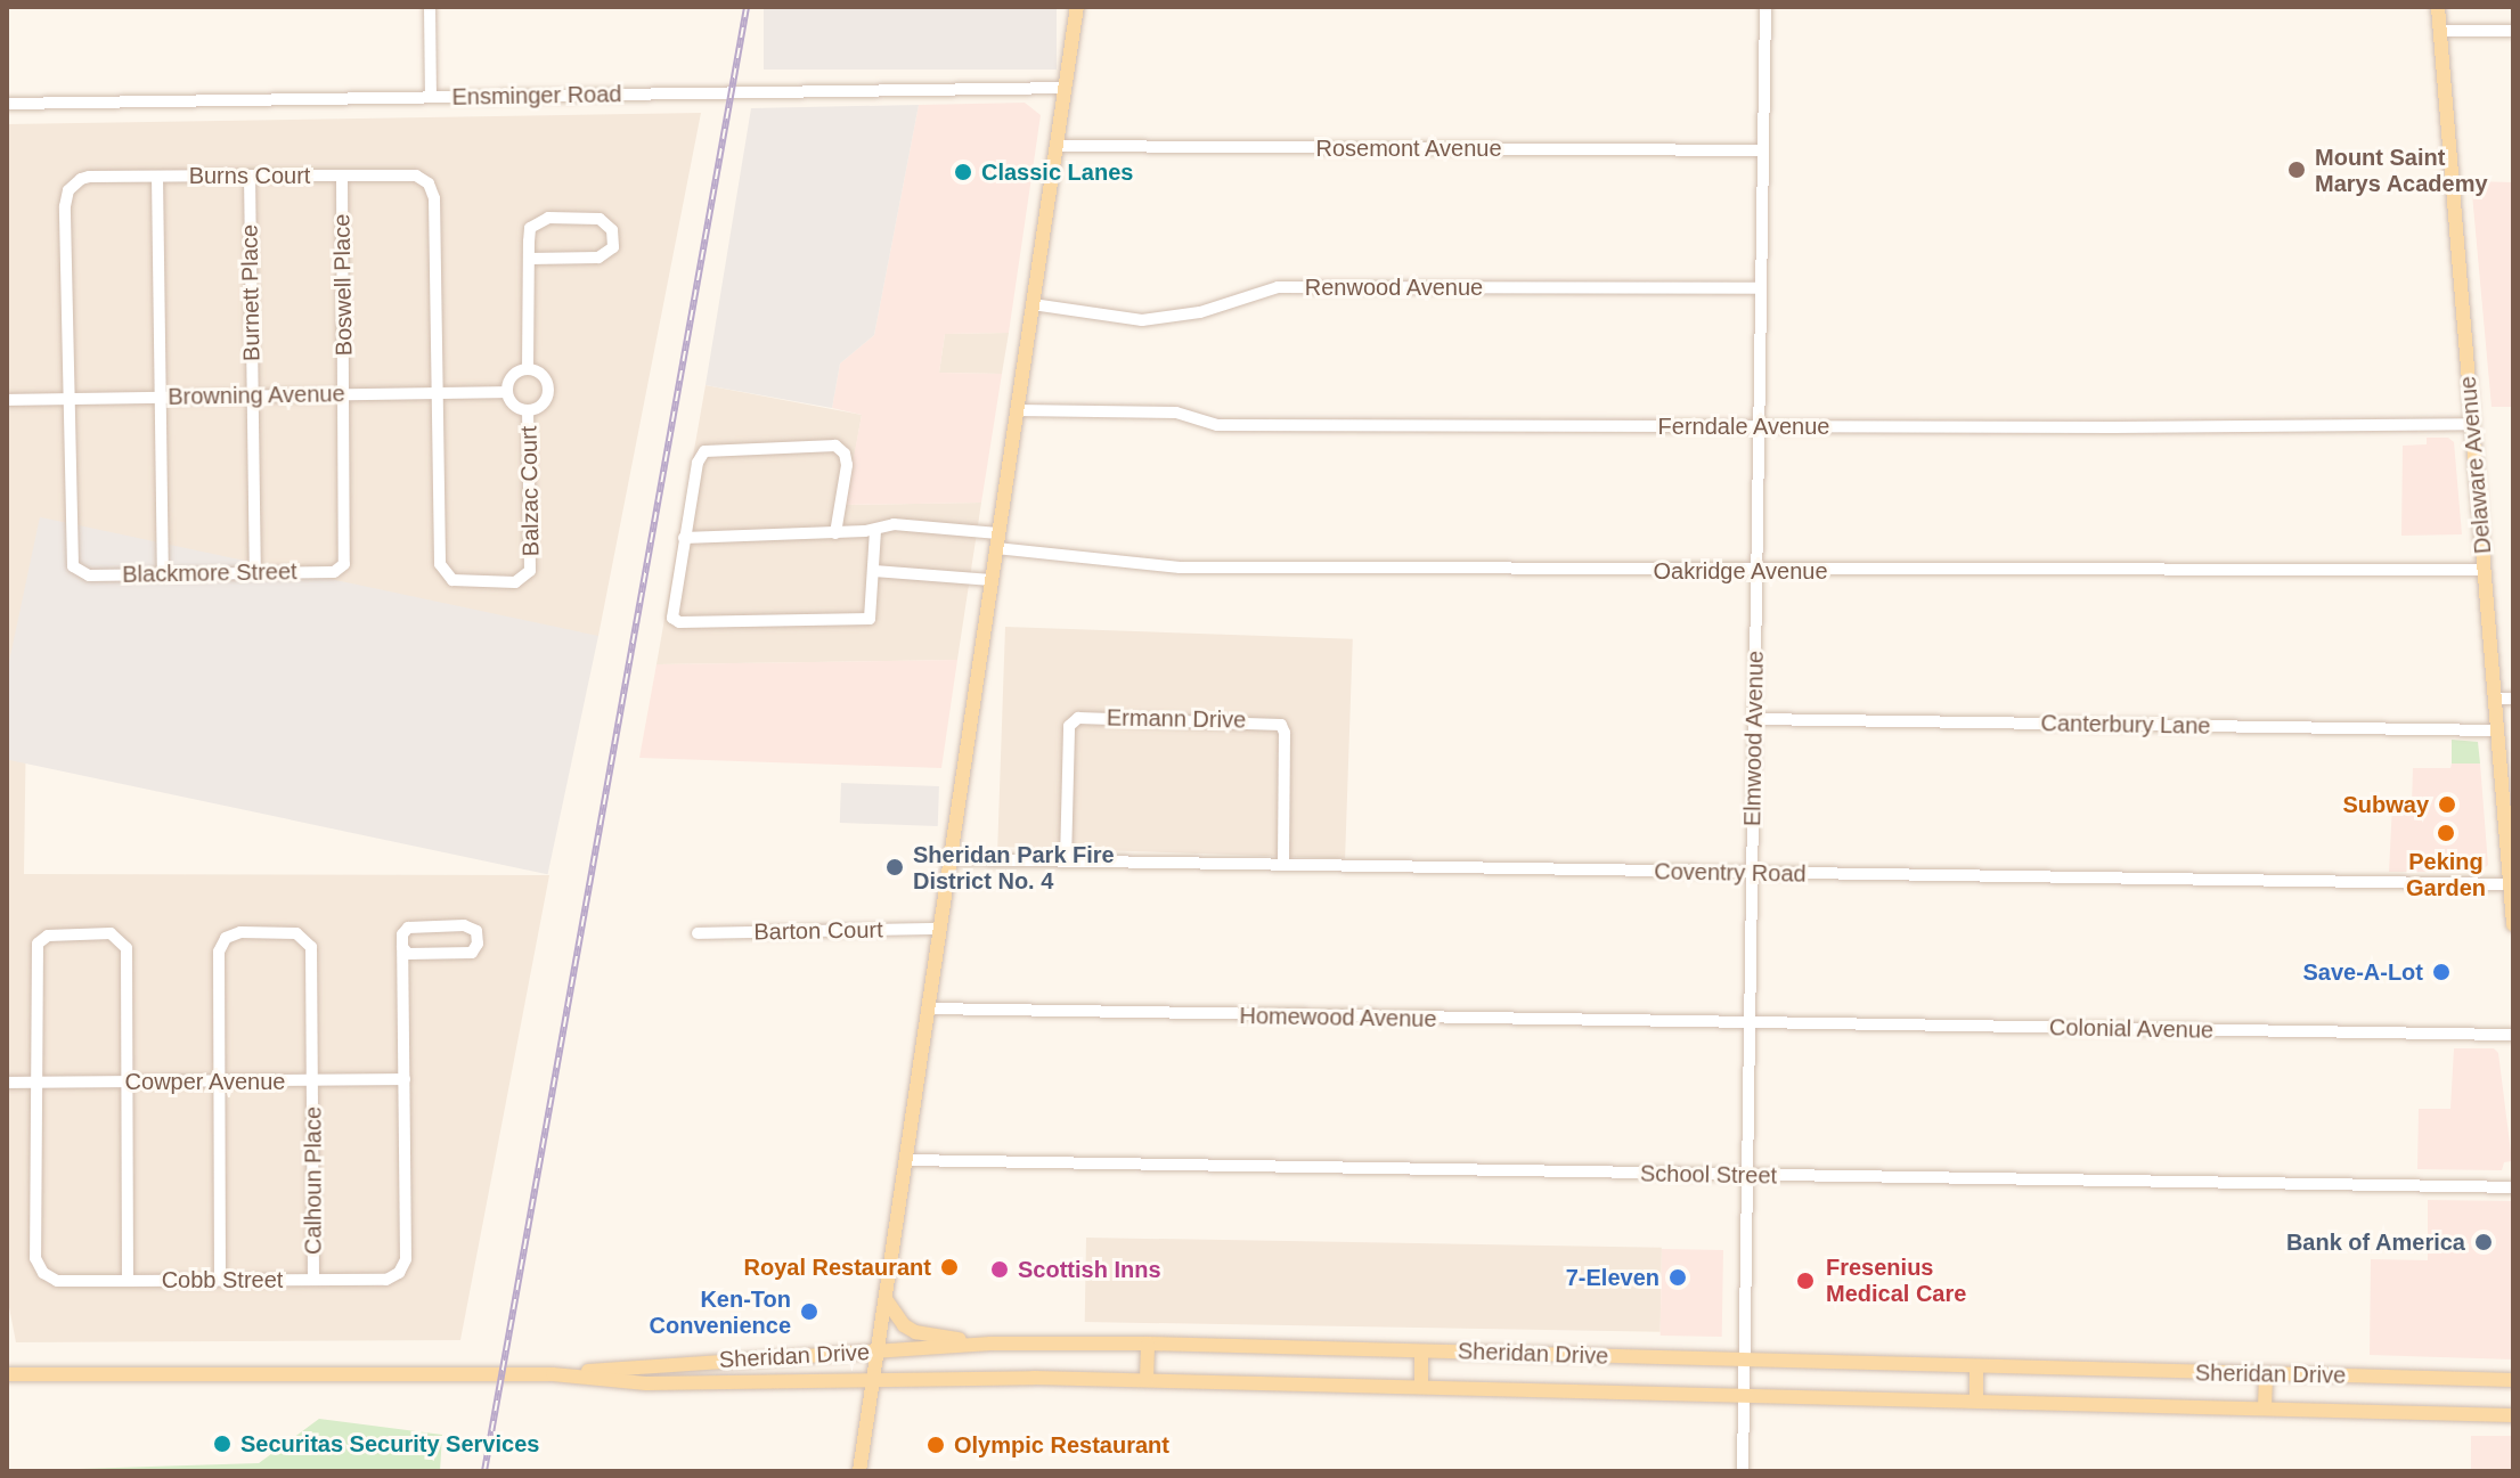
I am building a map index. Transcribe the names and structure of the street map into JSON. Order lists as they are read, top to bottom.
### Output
{
  "streets": {
    "main road": ["Delaware Avenue", "Sheridan Drive"],
    "street": [
      "Ensminger Road",
      "Rosemont Avenue",
      "Burns Court",
      "Boswell Place",
      "Renwood Avenue",
      "Burnett Place",
      "Browning Avenue",
      "Ferndale Avenue",
      "Balzac Court",
      "Oakridge Avenue",
      "Blackmore Street",
      "Ermann Drive",
      "Canterbury Lane",
      "Elmwood Avenue",
      "Coventry Road",
      "Barton Court",
      "Homewood Avenue",
      "Colonial Avenue",
      "Cowper Avenue",
      "School Street",
      "Calhoun Place",
      "Cobb Street"
    ]
  },
  "crossings": [
    ["Rosemont Avenue", "Elmwood Avenue"],
    ["Burns Court", "Boswell Place"],
    ["Burns Court", "Burnett Place"],
    ["Burns Court", "Browning Avenue"],
    ["Burns Court", "Balzac Court"],
    ["Burns Court", "Blackmore Street"],
    ["Boswell Place", "Browning Avenue"],
    ["Boswell Place", "Blackmore Street"],
    ["Renwood Avenue", "Elmwood Avenue"],
    ["Burnett Place", "Browning Avenue"],
    ["Burnett Place", "Blackmore Street"],
    ["Browning Avenue", "Balzac Court"],
    ["Browning Avenue", "Blackmore Street"],
    ["Ferndale Avenue", "Delaware Avenue"],
    ["Ferndale Avenue", "Elmwood Avenue"],
    ["Delaware Avenue", "Oakridge Avenue"],
    ["Delaware Avenue", "Canterbury Lane"],
    ["Delaware Avenue", "Coventry Road"],
    ["Oakridge Avenue", "Elmwood Avenue"],
    ["Ermann Drive", "Coventry Road"],
    ["Canterbury Lane", "Elmwood Avenue"],
    ["Elmwood Avenue", "Coventry Road"],
    ["Elmwood Avenue", "Homewood Avenue"],
    ["Elmwood Avenue", "Colonial Avenue"],
    ["Elmwood Avenue", "School Street"],
    ["Elmwood Avenue", "Sheridan Drive"],
    ["Homewood Avenue", "Colonial Avenue"],
    ["Cowper Avenue", "Calhoun Place"],
    ["Cowper Avenue", "Cobb Street"],
    ["Calhoun Place", "Cobb Street"]
  ],
  "places": [
    "Mount Saint Marys Academy",
    "Classic Lanes",
    "Subway",
    "Peking Garden",
    "Sheridan Park Fire District No. 4",
    "Save-A-Lot",
    "Bank of America",
    "Royal Restaurant",
    "Scottish Inns",
    "7-Eleven",
    "Fresenius Medical Care",
    "Ken-Ton Convenience",
    "Securitas Security Services",
    "Olympic Restaurant"
  ]
}
